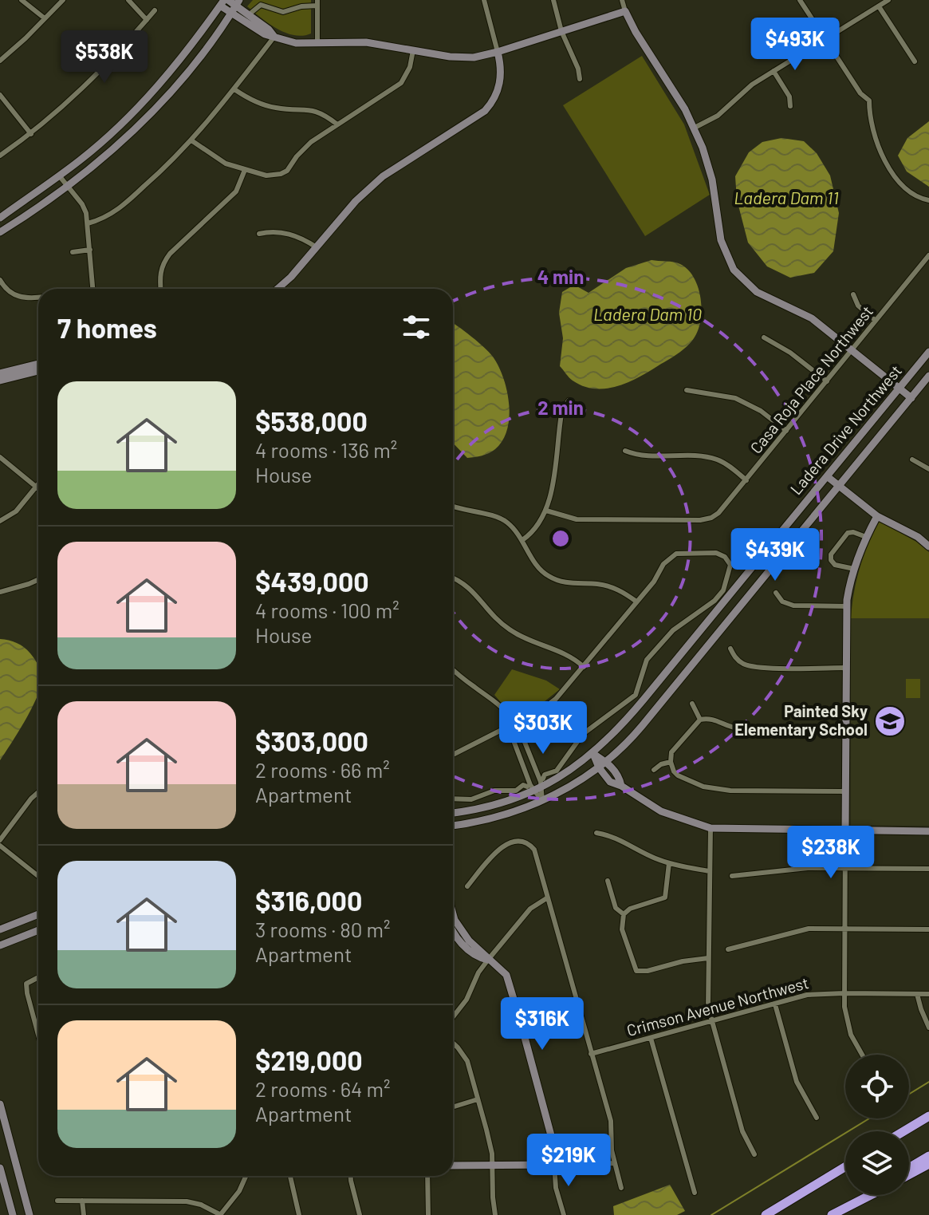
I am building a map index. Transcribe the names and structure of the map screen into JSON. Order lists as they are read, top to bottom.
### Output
{
  "streets": {
    "street": ["Casa Roja Place Northwest", "Ladera Drive Northwest", "Crimson Avenue Northwest"]
  },
  "water": ["Ladera Dam 11", "Ladera Dam 10"],
  "places": {
    "school or university": ["Painted Sky Elementary School"]
  },
  "page": {
    "price": [
      "$493K",
      "$538K",
      "$439K",
      "$303K",
      "$238K",
      "$316K",
      "$219K"
    ],
    "heading": "7 homes",
    "list": [
      {
        "name": "$538,000",
        "note": "4 rooms · 136 m² · House"
      },
      {
        "name": "$439,000",
        "note": "4 rooms · 100 m² · House"
      },
      {
        "name": "$303,000",
        "note": "2 rooms · 66 m² · Apartment"
      },
      {
        "name": "$316,000",
        "note": "3 rooms · 80 m² · Apartment"
      },
      {
        "name": "$219,000",
        "note": "2 rooms · 64 m² · Apartment"
      }
    ]
  },
  "rings": ["4 min", "2 min"]
}
